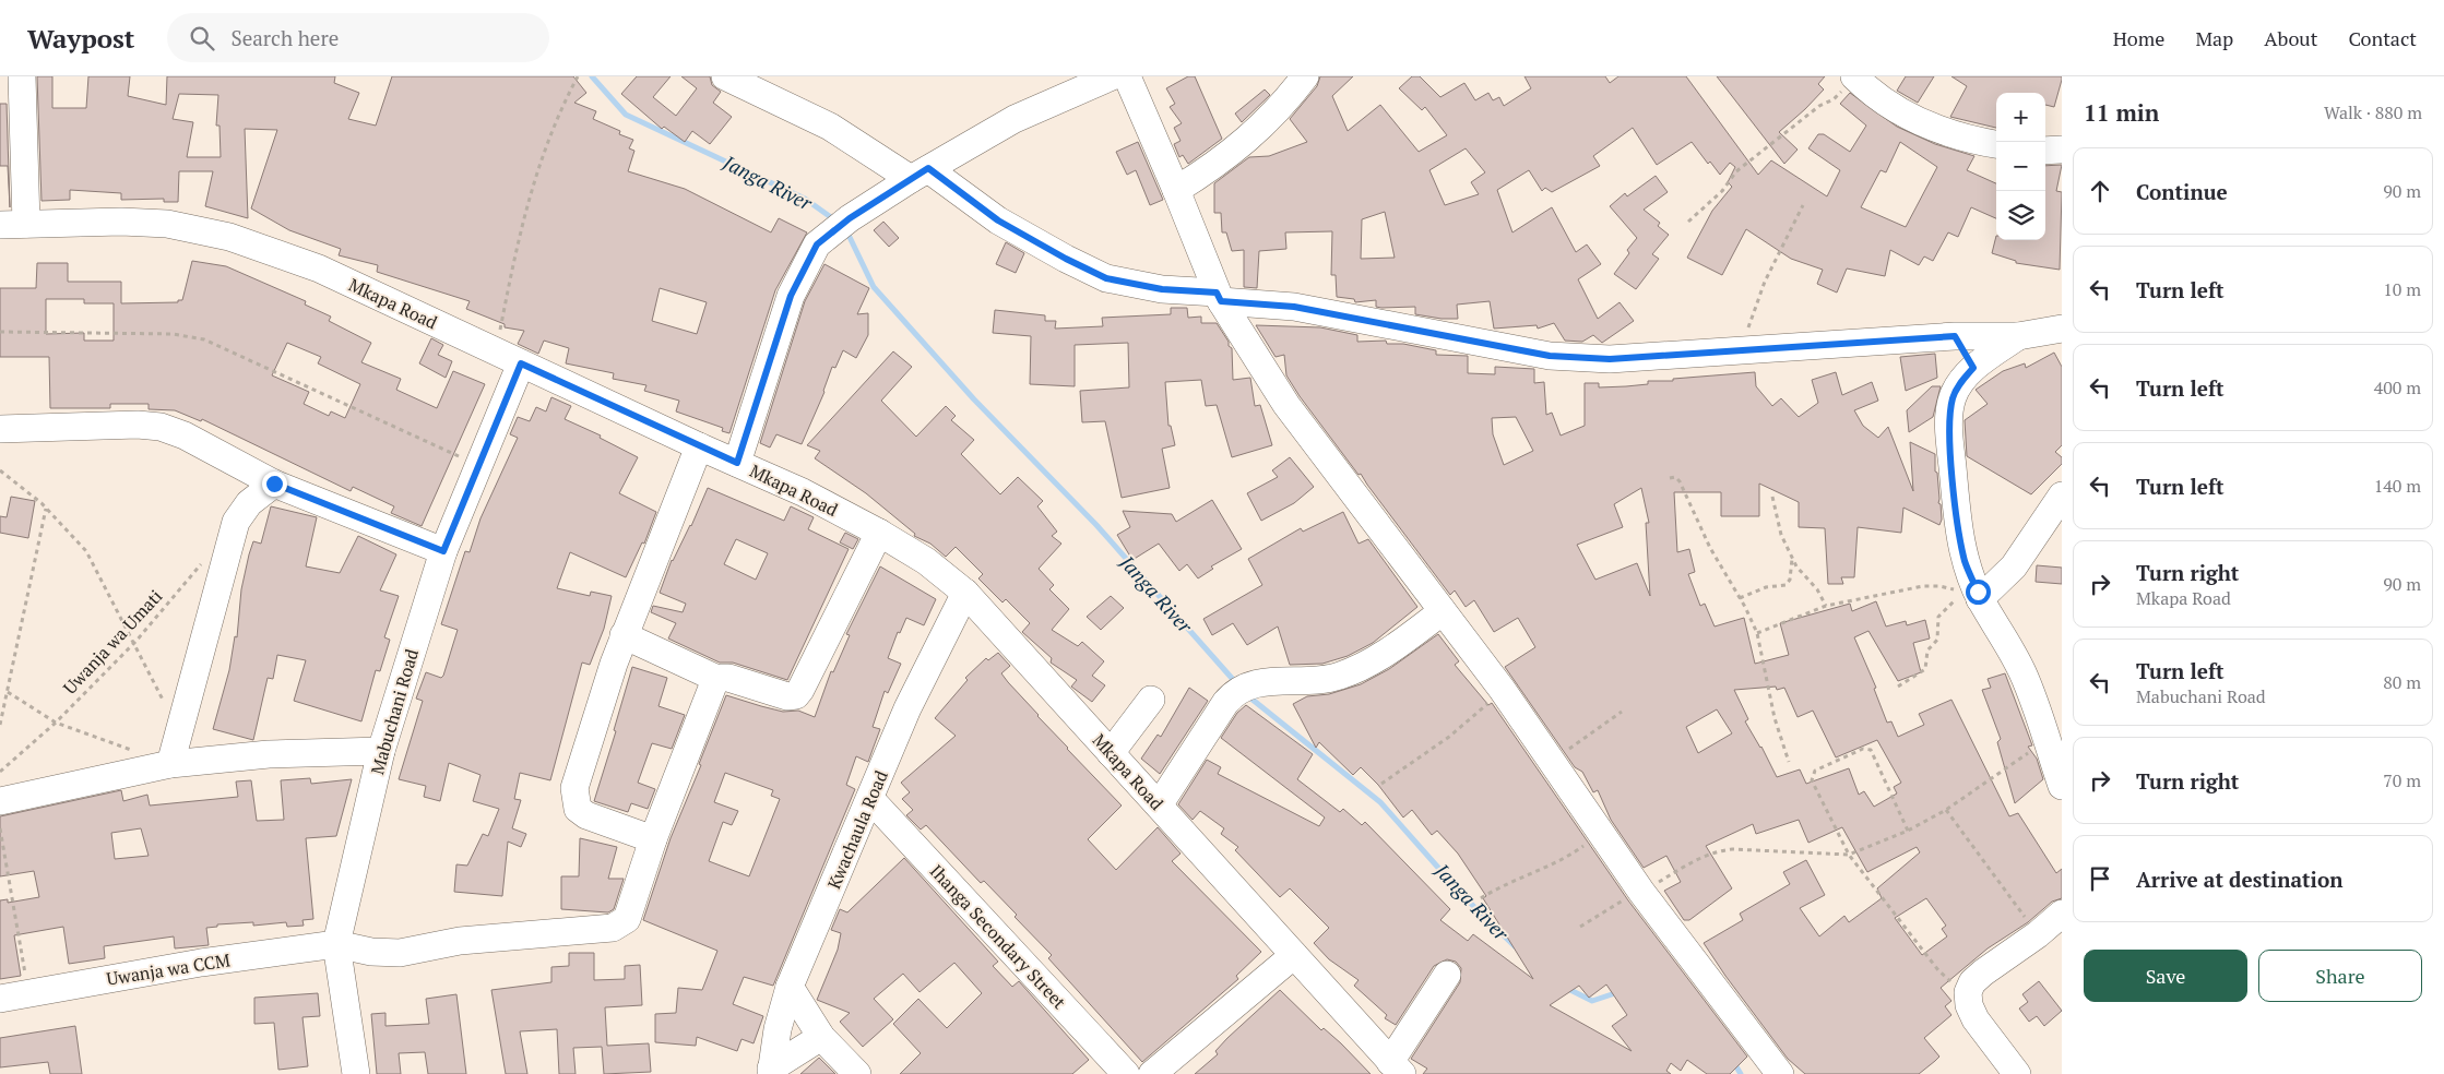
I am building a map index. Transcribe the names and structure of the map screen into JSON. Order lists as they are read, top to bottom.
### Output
{
  "streets": {
    "street": [
      "Mkapa Road",
      "Mabuchani Road",
      "Kwachaula Road",
      "Ihanga Secondary Street",
      "Uwanja wa CCM"
    ],
    "path": ["Uwanja wa Umati"]
  },
  "crossings": [
    ["Mkapa Road", "Mabuchani Road"],
    ["Mkapa Road", "Kwachaula Road"],
    ["Mabuchani Road", "Uwanja wa CCM"],
    ["Kwachaula Road", "Ihanga Secondary Street"]
  ],
  "water": ["Janga River"],
  "page": {
    "header": "Waypost",
    "search": "Search here",
    "nav": [
      "Home",
      "Map",
      "About",
      "Contact"
    ],
    "heading": ["11 min", "Walk · 880 m"],
    "map_buttons": ["+", "−"],
    "list": [
      ["Continue", "90 m"],
      ["Turn left", "10 m"],
      ["Turn left", "400 m"],
      ["Turn left", "140 m"],
      ["Turn right", "Mkapa Road", "90 m"],
      ["Turn left", "Mabuchani Road", "80 m"],
      ["Turn right", "70 m"],
      "Arrive at destination"
    ],
    "buttons": ["Save", "Share"]
  }
}
